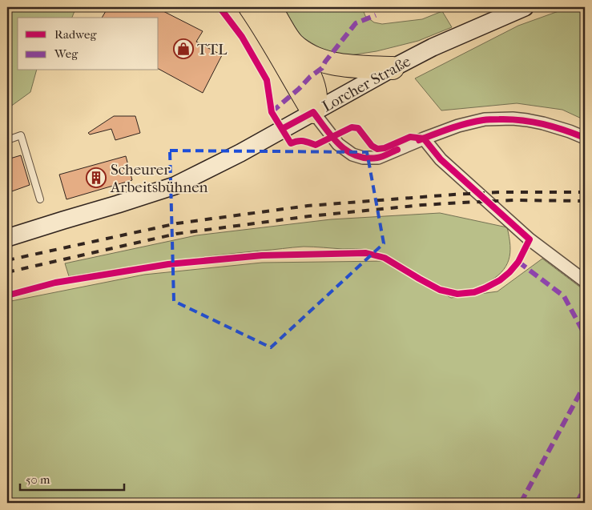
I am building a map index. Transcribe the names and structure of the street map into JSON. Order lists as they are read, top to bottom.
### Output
{
  "streets": {
    "street": ["Lorcher Straße"]
  },
  "places": {
    "shop": ["TTL"],
    "building": ["Scheurer Arbeitsbühnen"]
  },
  "legend": ["Radweg", "Weg"],
  "scale_bar": "50 m"
}
